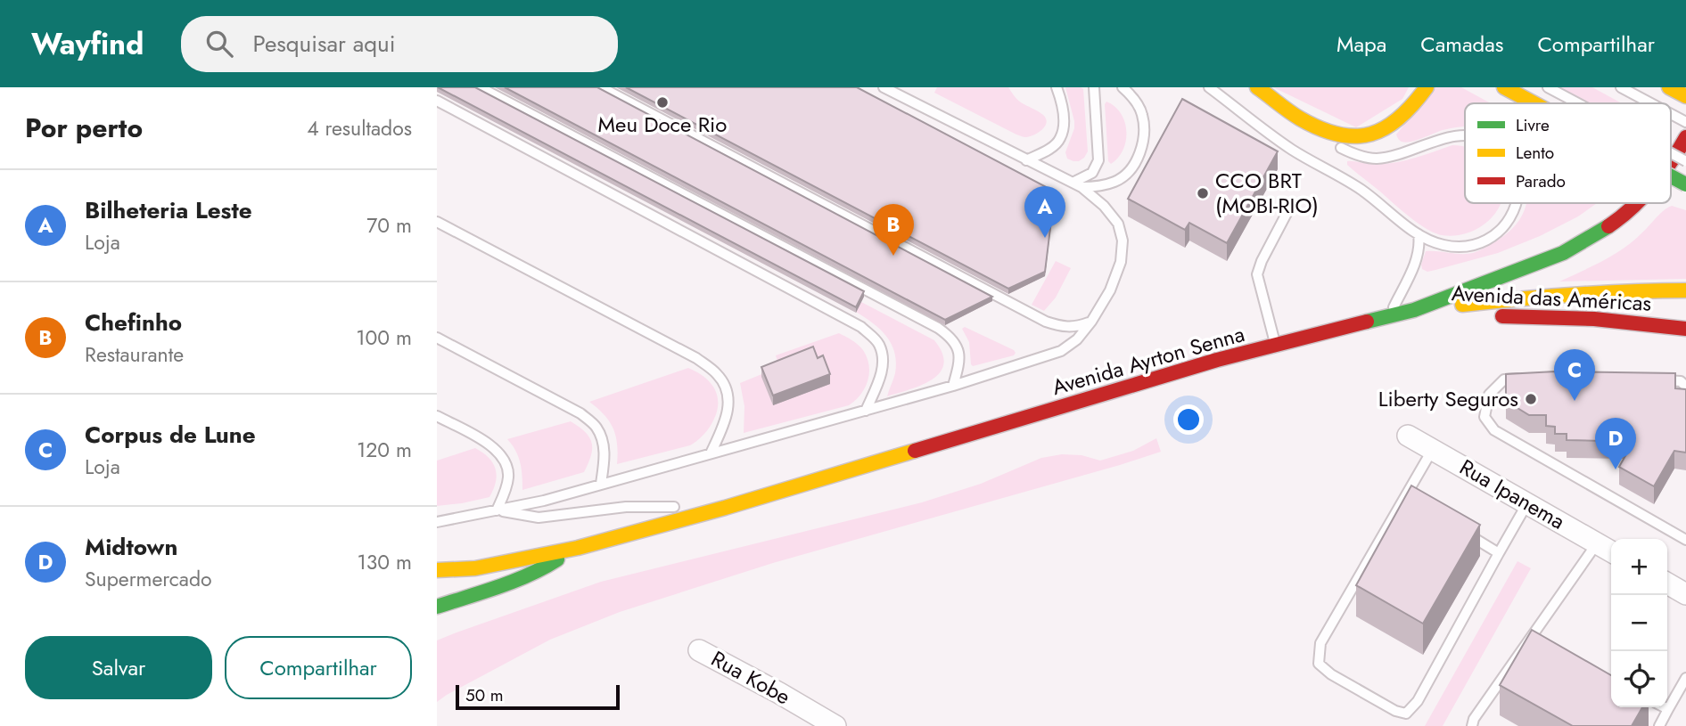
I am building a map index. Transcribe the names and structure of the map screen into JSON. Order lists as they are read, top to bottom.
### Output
{
  "streets": {
    "main road": ["Avenida das Américas", "Avenida Ayrton Senna"],
    "street": ["Rua Ipanema", "Rua Kobe"]
  },
  "crossings": [
    ["Avenida das Américas", "Avenida Ayrton Senna"]
  ],
  "places": ["Meu Doce Rio", "CCO BRT (MOBI-RIO)", "Liberty Seguros"],
  "legend": ["Livre", "Lento", "Parado"],
  "scale_bar": "50 m",
  "page": {
    "header": "Wayfind",
    "search": "Pesquisar aqui",
    "nav": ["Mapa", "Camadas", "Compartilhar"],
    "heading": ["Por perto", "4 resultados"],
    "list": [
      {
        "mark": "A",
        "name": "Bilheteria Leste",
        "note": "Loja",
        "value": "70 m"
      },
      {
        "mark": "B",
        "name": "Chefinho",
        "note": "Restaurante",
        "value": "100 m"
      },
      {
        "mark": "C",
        "name": "Corpus de Lune",
        "note": "Loja",
        "value": "120 m"
      },
      {
        "mark": "D",
        "name": "Midtown",
        "note": "Supermercado",
        "value": "130 m"
      }
    ],
    "pins": [
      "A",
      "B",
      "C",
      "D"
    ],
    "map_buttons": ["+", "−"],
    "buttons": ["Salvar", "Compartilhar"],
    "scale": "50 m"
  }
}
